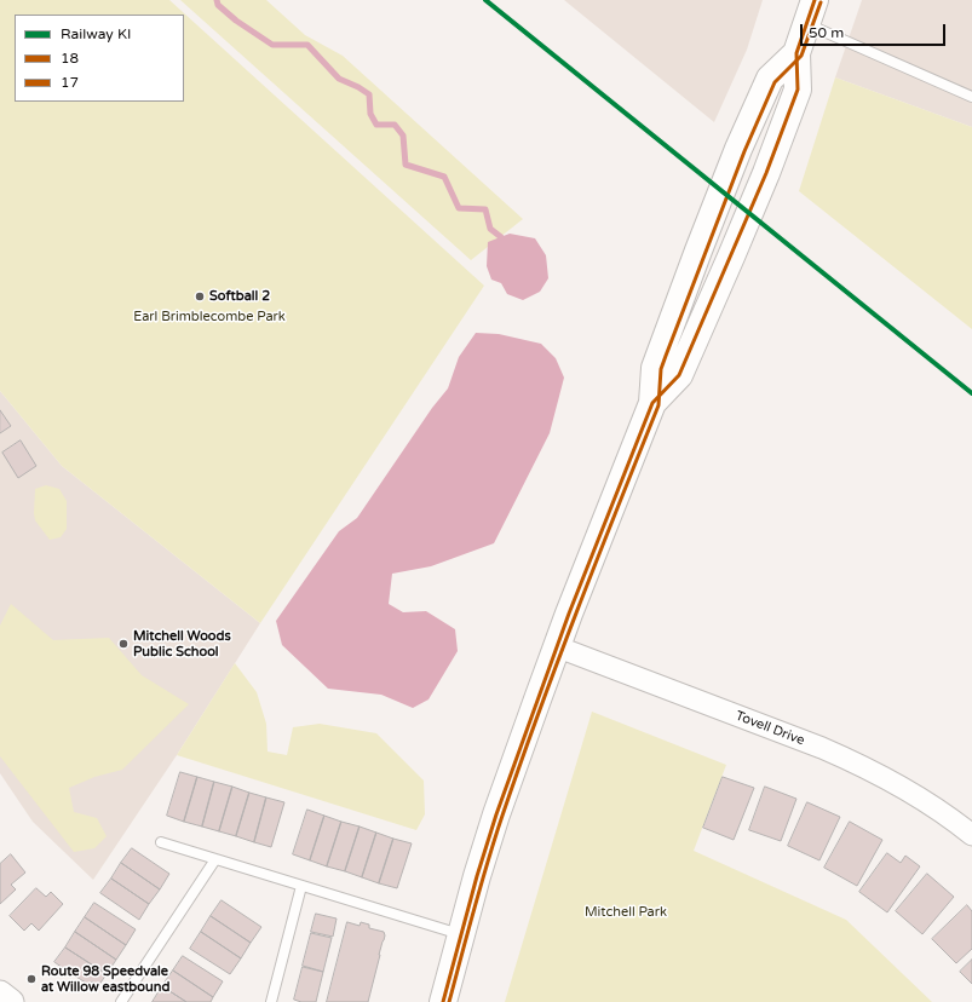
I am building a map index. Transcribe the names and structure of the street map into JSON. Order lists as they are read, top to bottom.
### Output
{
  "streets": {
    "street": ["Tovell Drive"]
  },
  "parks": ["Earl Brimblecombe Park", "Mitchell Park"],
  "places": ["Softball 2", "Mitchell Woods Public School", "Route 98 Speedvale at Willow eastbound"],
  "lines": ["rail line KI", "transit line 18", "transit line 17"],
  "legend": ["Railway KI", "18", "17"],
  "scale_bar": "50 m"
}
